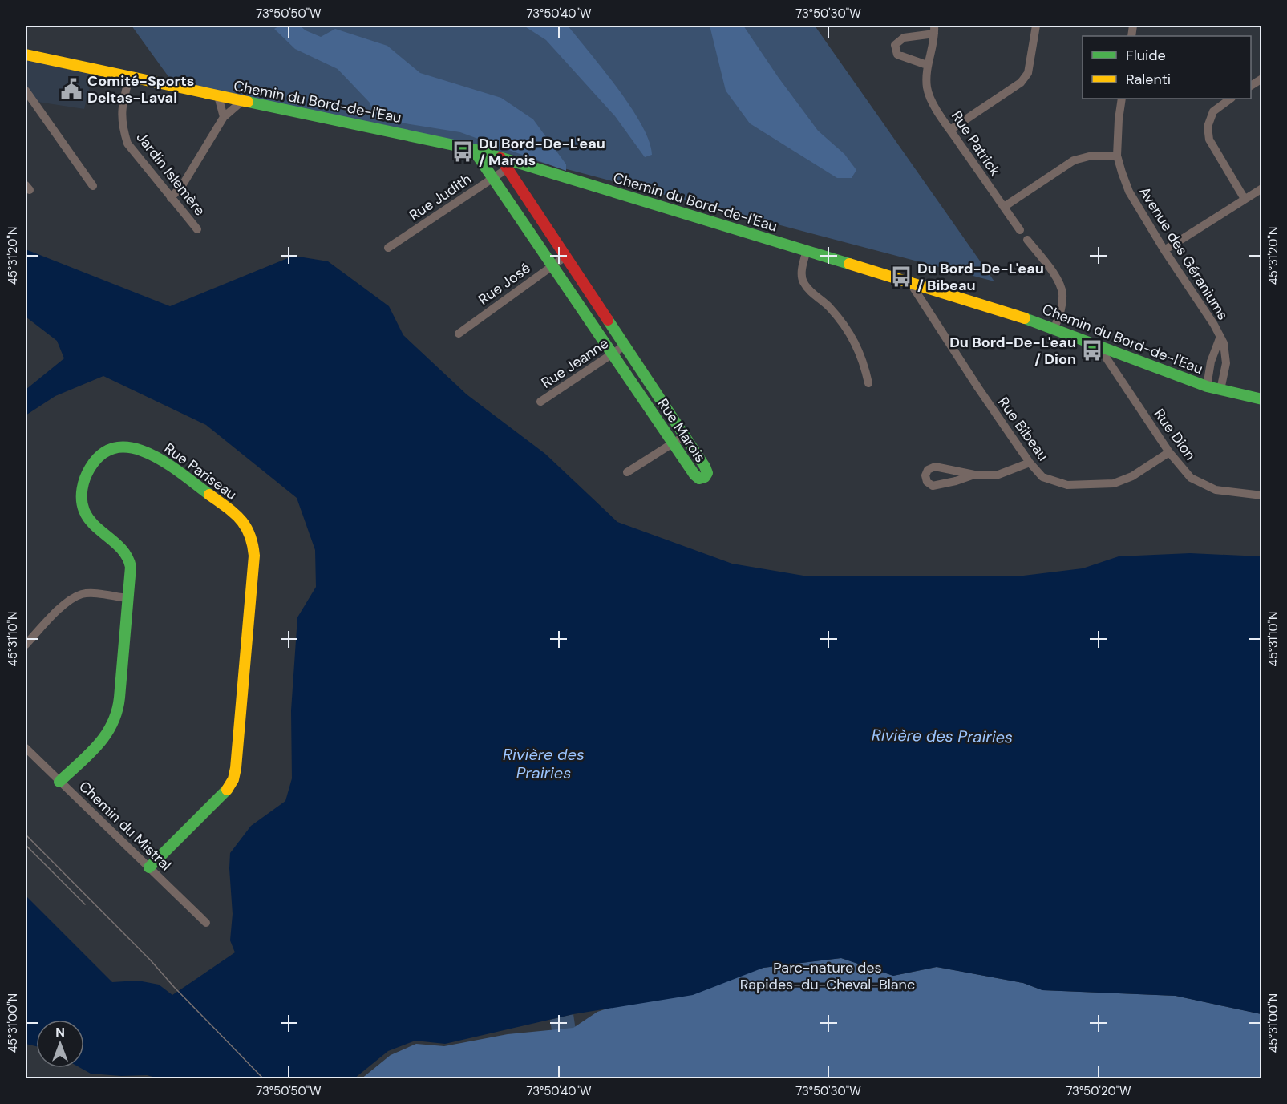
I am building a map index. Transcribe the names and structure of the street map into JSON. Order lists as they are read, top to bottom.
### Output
{
  "streets": {
    "street": [
      "Chemin du Bord-de-l'Eau",
      "Rue Patrick",
      "Jardin Islemère",
      "Rue Judith",
      "Avenue des Géraniums",
      "Rue José",
      "Rue Jeanne",
      "Rue Bibeau",
      "Rue Marois",
      "Rue Dion",
      "Rue Pariseau",
      "Chemin du Mistral"
    ]
  },
  "crossings": [
    ["Chemin du Bord-de-l'Eau", "Jardin Islemère"],
    ["Chemin du Bord-de-l'Eau", "Avenue des Géraniums"],
    ["Chemin du Bord-de-l'Eau", "Rue Bibeau"],
    ["Chemin du Bord-de-l'Eau", "Rue Marois"],
    ["Chemin du Bord-de-l'Eau", "Rue Dion"],
    ["Rue Judith", "Rue Marois"],
    ["Rue José", "Rue Marois"],
    ["Rue Jeanne", "Rue Marois"],
    ["Rue Bibeau", "Rue Dion"],
    ["Rue Pariseau", "Chemin du Mistral"]
  ],
  "water": ["Rivière des Prairies"],
  "parks": ["Parc-nature des Rapides-du-Cheval-Blanc"],
  "places": {
    "public building": ["Comité-Sports Deltas-Laval"],
    "bus stop": ["Du Bord-De-L'eau / Marois", "Du Bord-De-L'eau / Bibeau", "Du Bord-De-L'eau / Dion"]
  },
  "legend": ["Fluide", "Ralenti"],
  "north": "top",
  "coordinates": [
    "73°50'50\"W",
    "73°50'40\"W",
    "73°50'30\"W",
    "45°31'20\"N",
    "45°31'10\"N",
    "45°31'00\"N",
    "73°50'20\"W"
  ]
}
